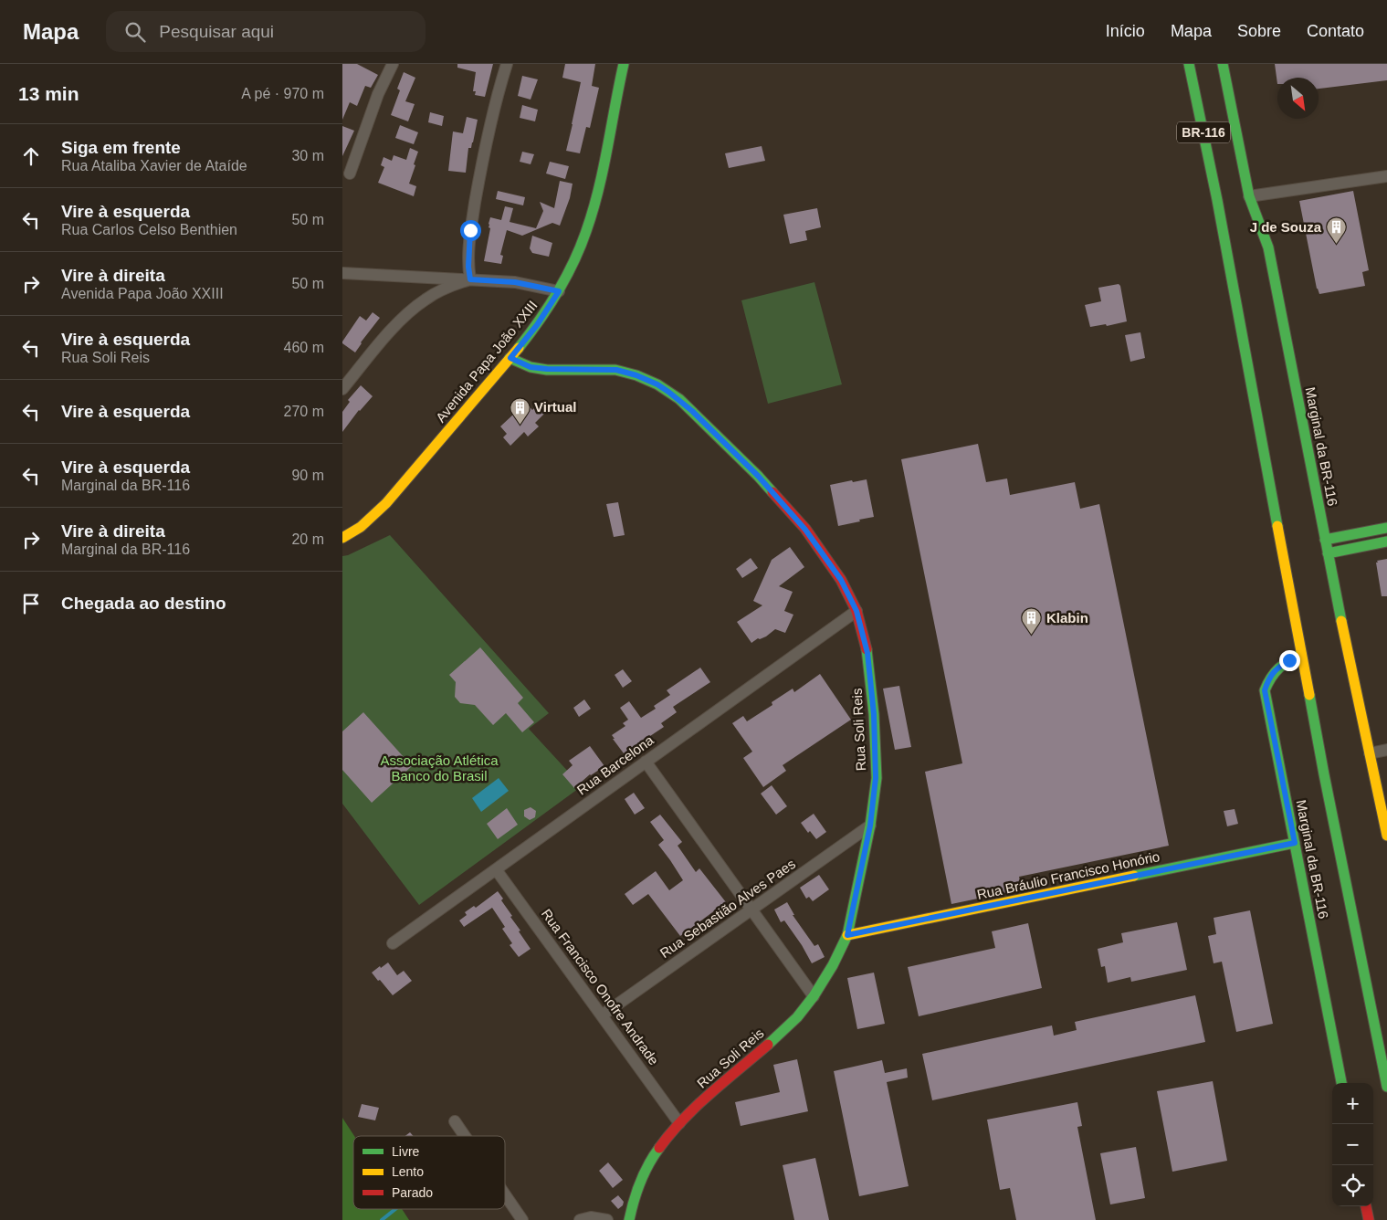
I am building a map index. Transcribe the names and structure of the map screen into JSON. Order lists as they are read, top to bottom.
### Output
{
  "streets": {
    "main road": [
      "BR-116",
      "Avenida Papa João XXIII",
      "Marginal da BR-116",
      "Rua Soli Reis",
      "Rua Bráulio Francisco Honório"
    ],
    "street": ["Rua Barcelona", "Rua Sebastião Alves Paes", "Rua Francisco Onofre Andrade"]
  },
  "crossings": [
    ["BR-116", "Marginal da BR-116"],
    ["Avenida Papa João XXIII", "Rua Soli Reis"],
    ["Marginal da BR-116", "Rua Bráulio Francisco Honório"],
    ["Rua Soli Reis", "Rua Barcelona"],
    ["Rua Soli Reis", "Rua Bráulio Francisco Honório"],
    ["Rua Soli Reis", "Rua Sebastião Alves Paes"],
    ["Rua Soli Reis", "Rua Francisco Onofre Andrade"],
    ["Rua Barcelona", "Rua Francisco Onofre Andrade"],
    ["Rua Sebastião Alves Paes", "Rua Francisco Onofre Andrade"]
  ],
  "parks": ["Associação Atlética Banco do Brasil"],
  "places": {
    "building": ["J de Souza", "Virtual", "Klabin"]
  },
  "legend": ["Livre", "Lento", "Parado"],
  "north": "bottom right",
  "page": {
    "header": "Mapa",
    "search": "Pesquisar aqui",
    "nav": [
      "Início",
      "Mapa",
      "Sobre",
      "Contato"
    ],
    "heading": ["13 min", "A pé · 970 m"],
    "list": [
      ["Siga em frente", "Rua Ataliba Xavier de Ataíde", "30 m"],
      ["Vire à esquerda", "Rua Carlos Celso Benthien", "50 m"],
      ["Vire à direita", "Avenida Papa João XXIII", "50 m"],
      ["Vire à esquerda", "Rua Soli Reis", "460 m"],
      ["Vire à esquerda", "270 m"],
      ["Vire à esquerda", "Marginal da BR-116", "90 m"],
      ["Vire à direita", "Marginal da BR-116", "20 m"],
      "Chegada ao destino"
    ],
    "map_buttons": ["+", "−"]
  }
}
